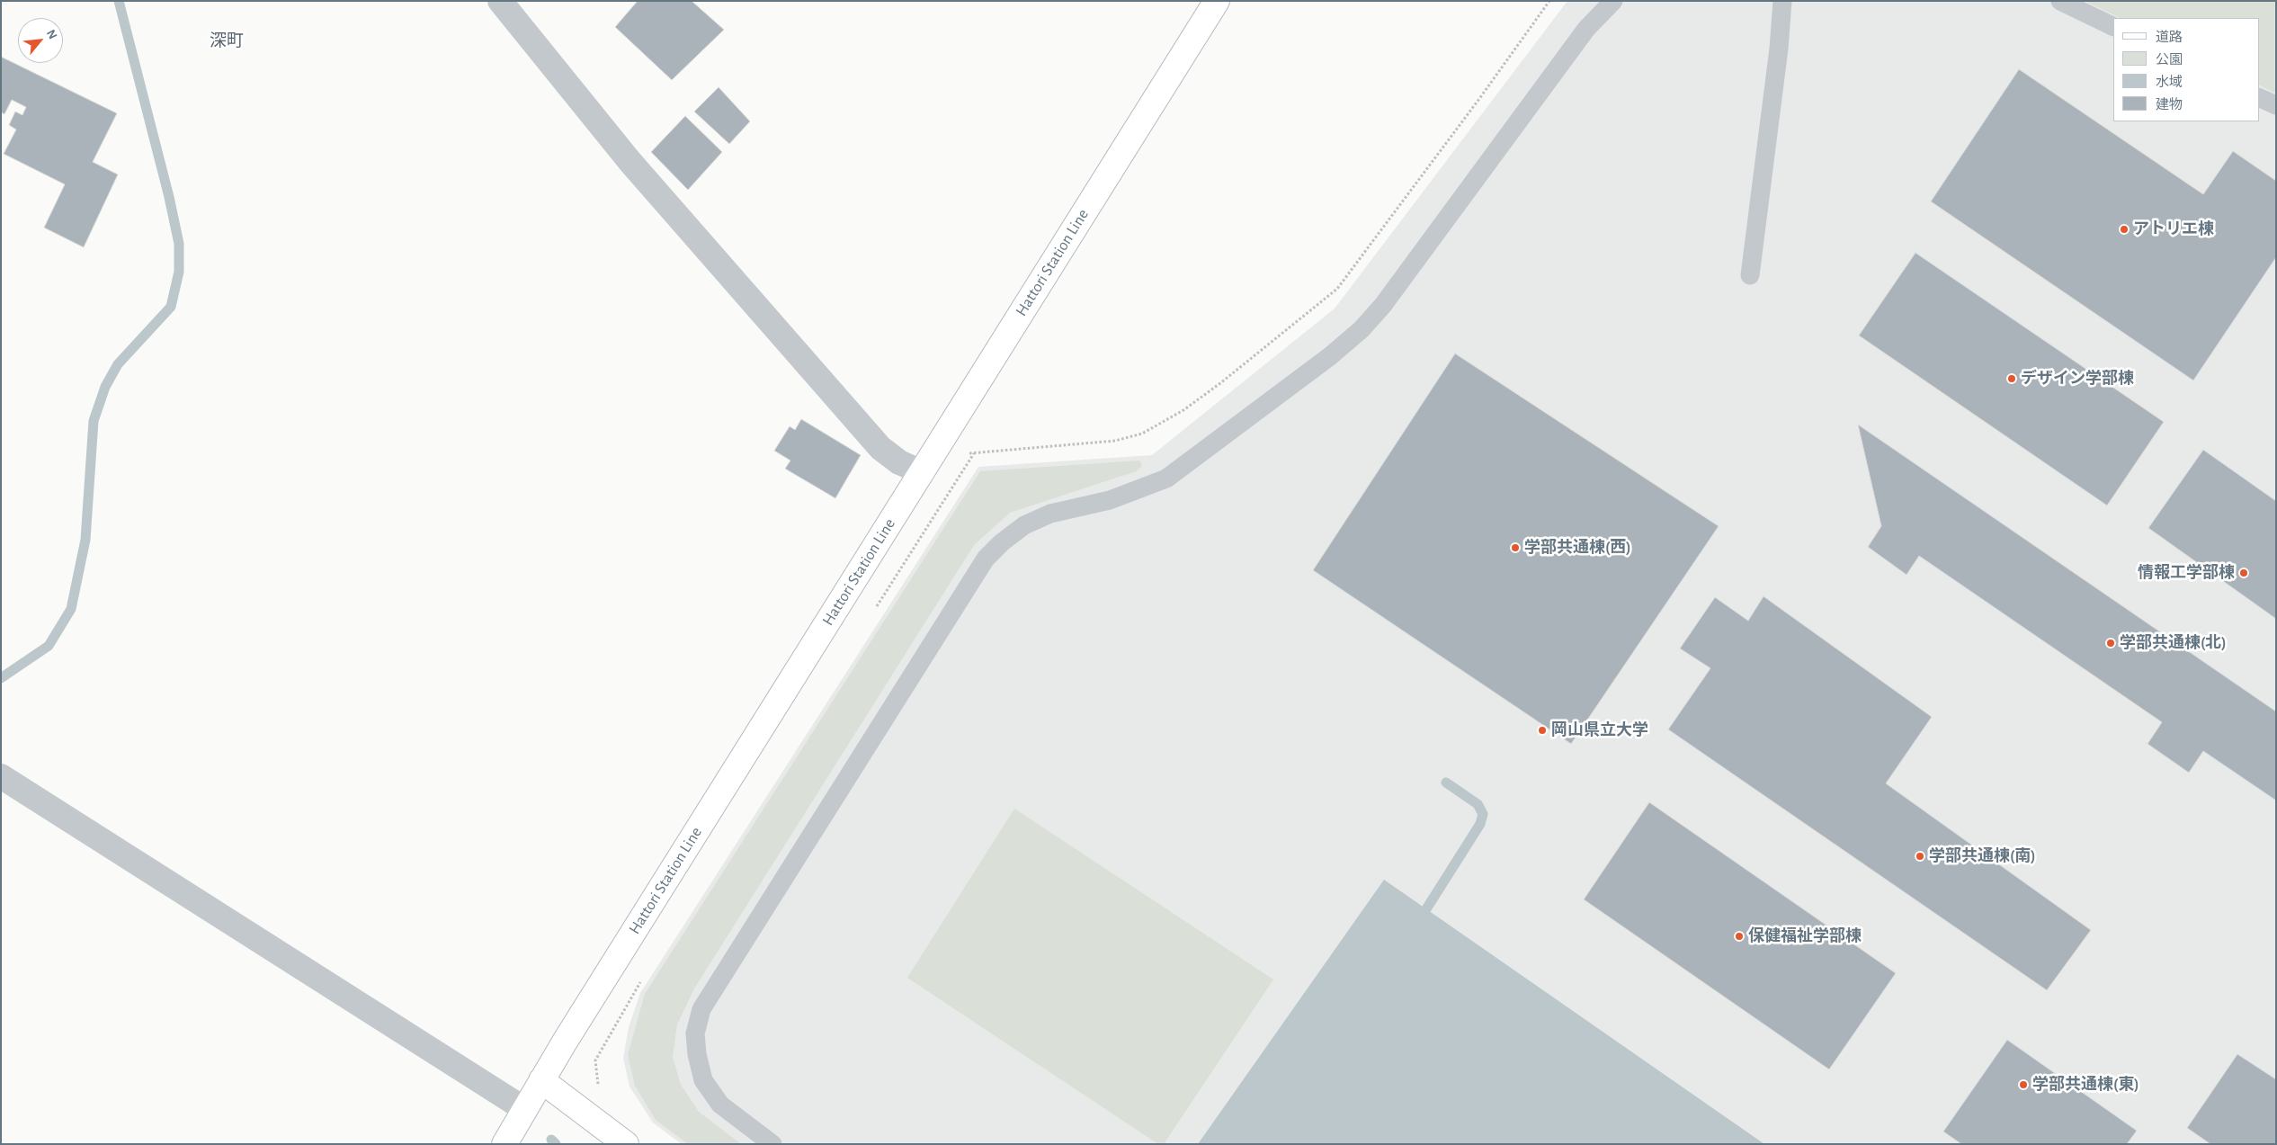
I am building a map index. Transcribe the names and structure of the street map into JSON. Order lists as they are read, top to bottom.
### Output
{
  "streets": {
    "main road": ["Hattori Station Line"]
  },
  "districts": ["深町"],
  "places": [
    "アトリエ棟",
    "デザイン学部棟",
    "学部共通棟(西)",
    "情報工学部棟",
    "学部共通棟(北)",
    "岡山県立大学",
    "学部共通棟(南)",
    "保健福祉学部棟",
    "学部共通棟(東)"
  ],
  "legend": [
    "道路",
    "公園",
    "水域",
    "建物"
  ],
  "north": "top right"
}
